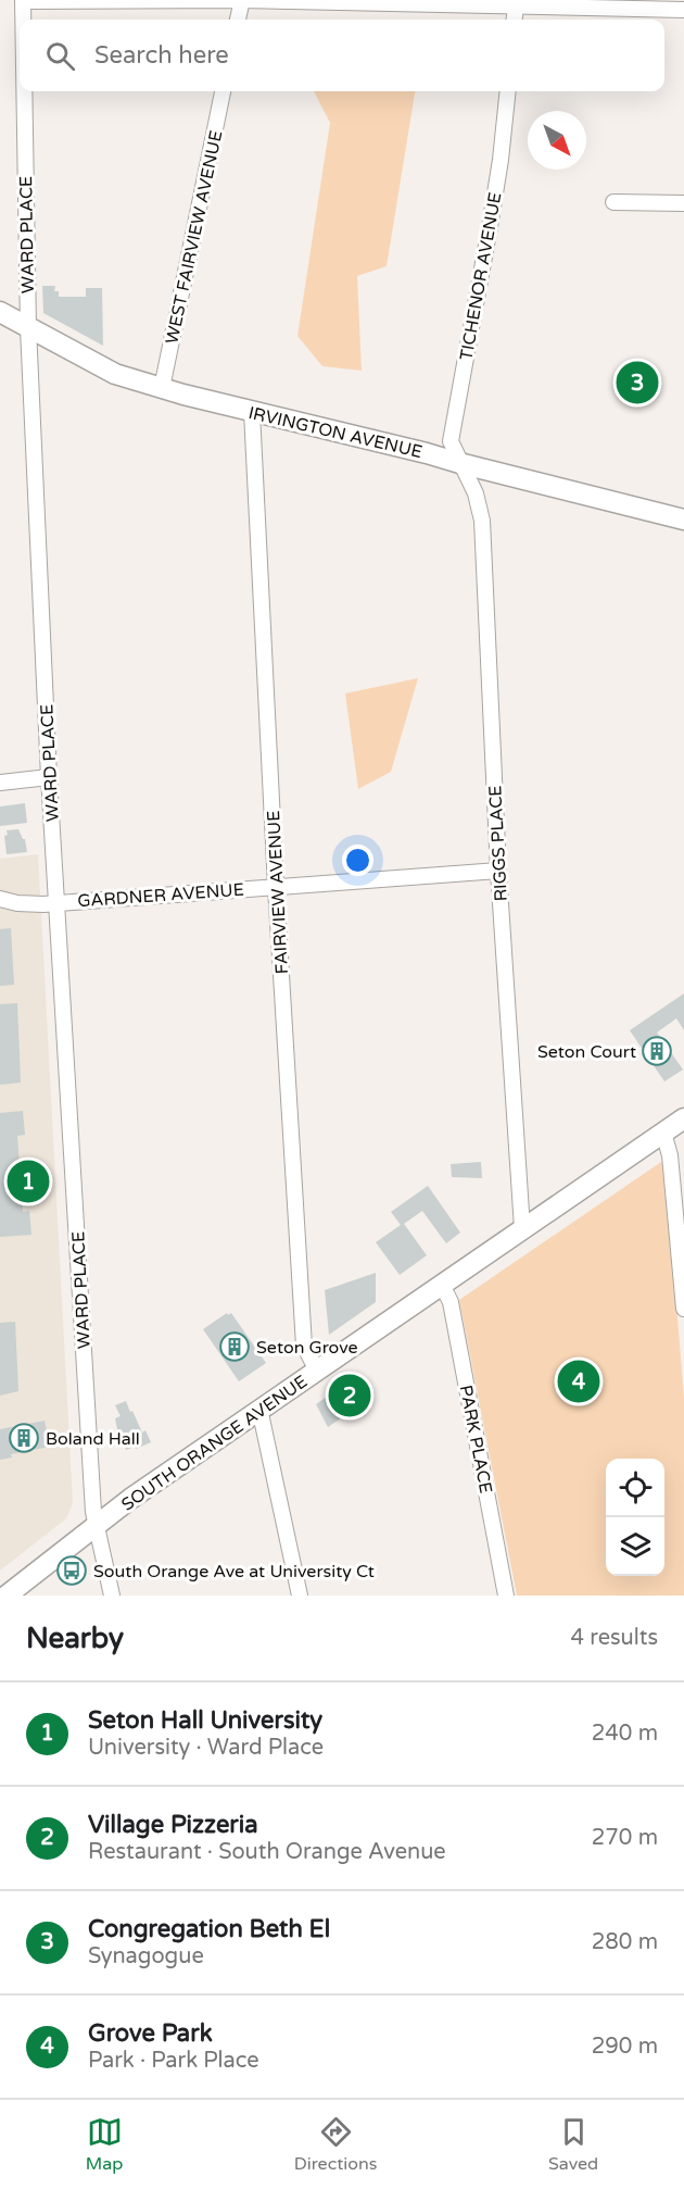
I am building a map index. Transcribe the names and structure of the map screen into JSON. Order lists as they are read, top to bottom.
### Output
{
  "streets": {
    "main road": ["IRVINGTON AVENUE", "SOUTH ORANGE AVENUE"],
    "street": [
      "WARD PLACE",
      "WEST FAIRVIEW AVENUE",
      "TICHENOR AVENUE",
      "RIGGS PLACE",
      "FAIRVIEW AVENUE",
      "GARDNER AVENUE",
      "PARK PLACE"
    ]
  },
  "crossings": [
    ["WARD PLACE", "IRVINGTON AVENUE"],
    ["WARD PLACE", "GARDNER AVENUE"],
    ["WARD PLACE", "SOUTH ORANGE AVENUE"],
    ["WEST FAIRVIEW AVENUE", "IRVINGTON AVENUE"],
    ["TICHENOR AVENUE", "IRVINGTON AVENUE"],
    ["TICHENOR AVENUE", "RIGGS PLACE"],
    ["IRVINGTON AVENUE", "RIGGS PLACE"],
    ["IRVINGTON AVENUE", "FAIRVIEW AVENUE"],
    ["RIGGS PLACE", "GARDNER AVENUE"],
    ["RIGGS PLACE", "SOUTH ORANGE AVENUE"],
    ["FAIRVIEW AVENUE", "GARDNER AVENUE"],
    ["FAIRVIEW AVENUE", "SOUTH ORANGE AVENUE"],
    ["PARK PLACE", "SOUTH ORANGE AVENUE"]
  ],
  "places": {
    "building": ["Seton Court", "Seton Grove", "Boland Hall"],
    "bus stop": ["South Orange Ave at University Ct"]
  },
  "north": "bottom right",
  "page": {
    "search": "Search here",
    "pins": [
      "3",
      "1",
      "4",
      "2"
    ],
    "heading": ["Nearby", "4 results"],
    "list": [
      {
        "mark": "1",
        "name": "Seton Hall University",
        "note": "University · Ward Place",
        "value": "240 m"
      },
      {
        "mark": "2",
        "name": "Village Pizzeria",
        "note": "Restaurant · South Orange Avenue",
        "value": "270 m"
      },
      {
        "mark": "3",
        "name": "Congregation Beth El",
        "note": "Synagogue",
        "value": "280 m"
      },
      {
        "mark": "4",
        "name": "Grove Park",
        "note": "Park · Park Place",
        "value": "290 m"
      }
    ],
    "nav": ["Map", "Directions", "Saved"]
  }
}
